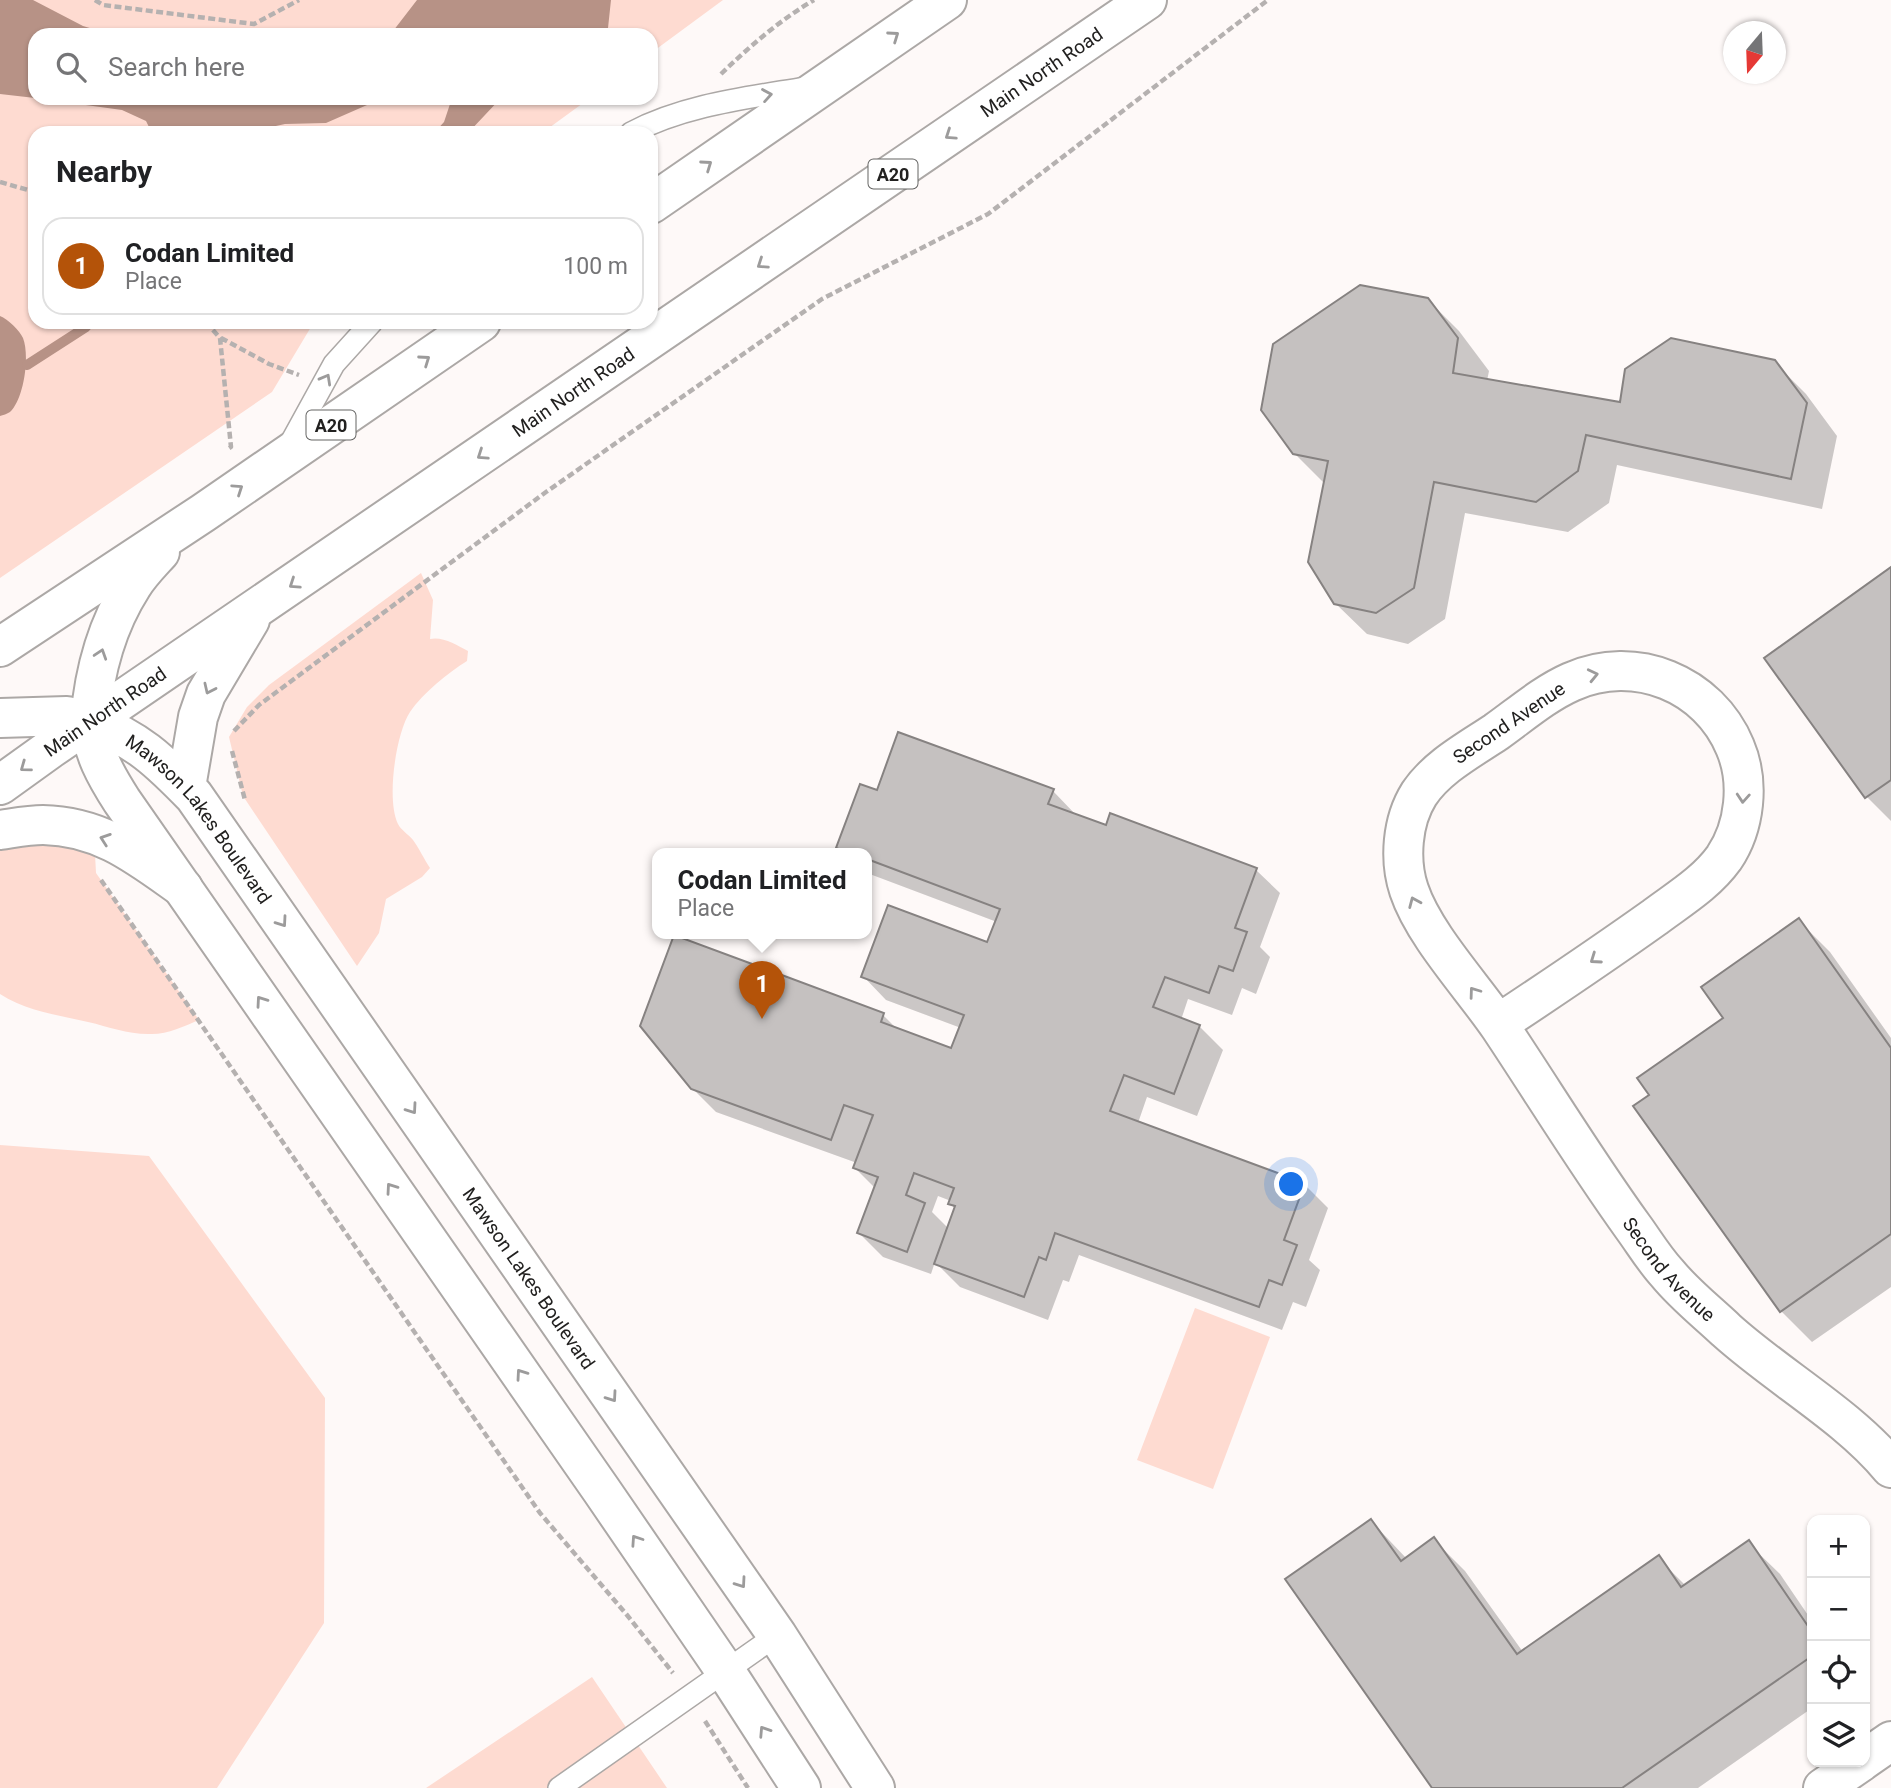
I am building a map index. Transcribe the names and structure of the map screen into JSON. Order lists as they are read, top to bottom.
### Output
{
  "streets": {
    "main road": [
      "Main North Road",
      "A20",
      "Second Avenue",
      "Mawson Lakes Boulevard"
    ]
  },
  "crossings": [
    ["Main North Road", "Mawson Lakes Boulevard"]
  ],
  "north": "bottom",
  "page": {
    "search": "Search here",
    "heading": "Nearby",
    "list": [
      {
        "mark": "1",
        "name": "Codan Limited",
        "note": "Place",
        "value": "100 m"
      }
    ],
    "popup": ["Codan Limited", "Place"],
    "pins": "1",
    "map_buttons": ["+", "−"]
  }
}
